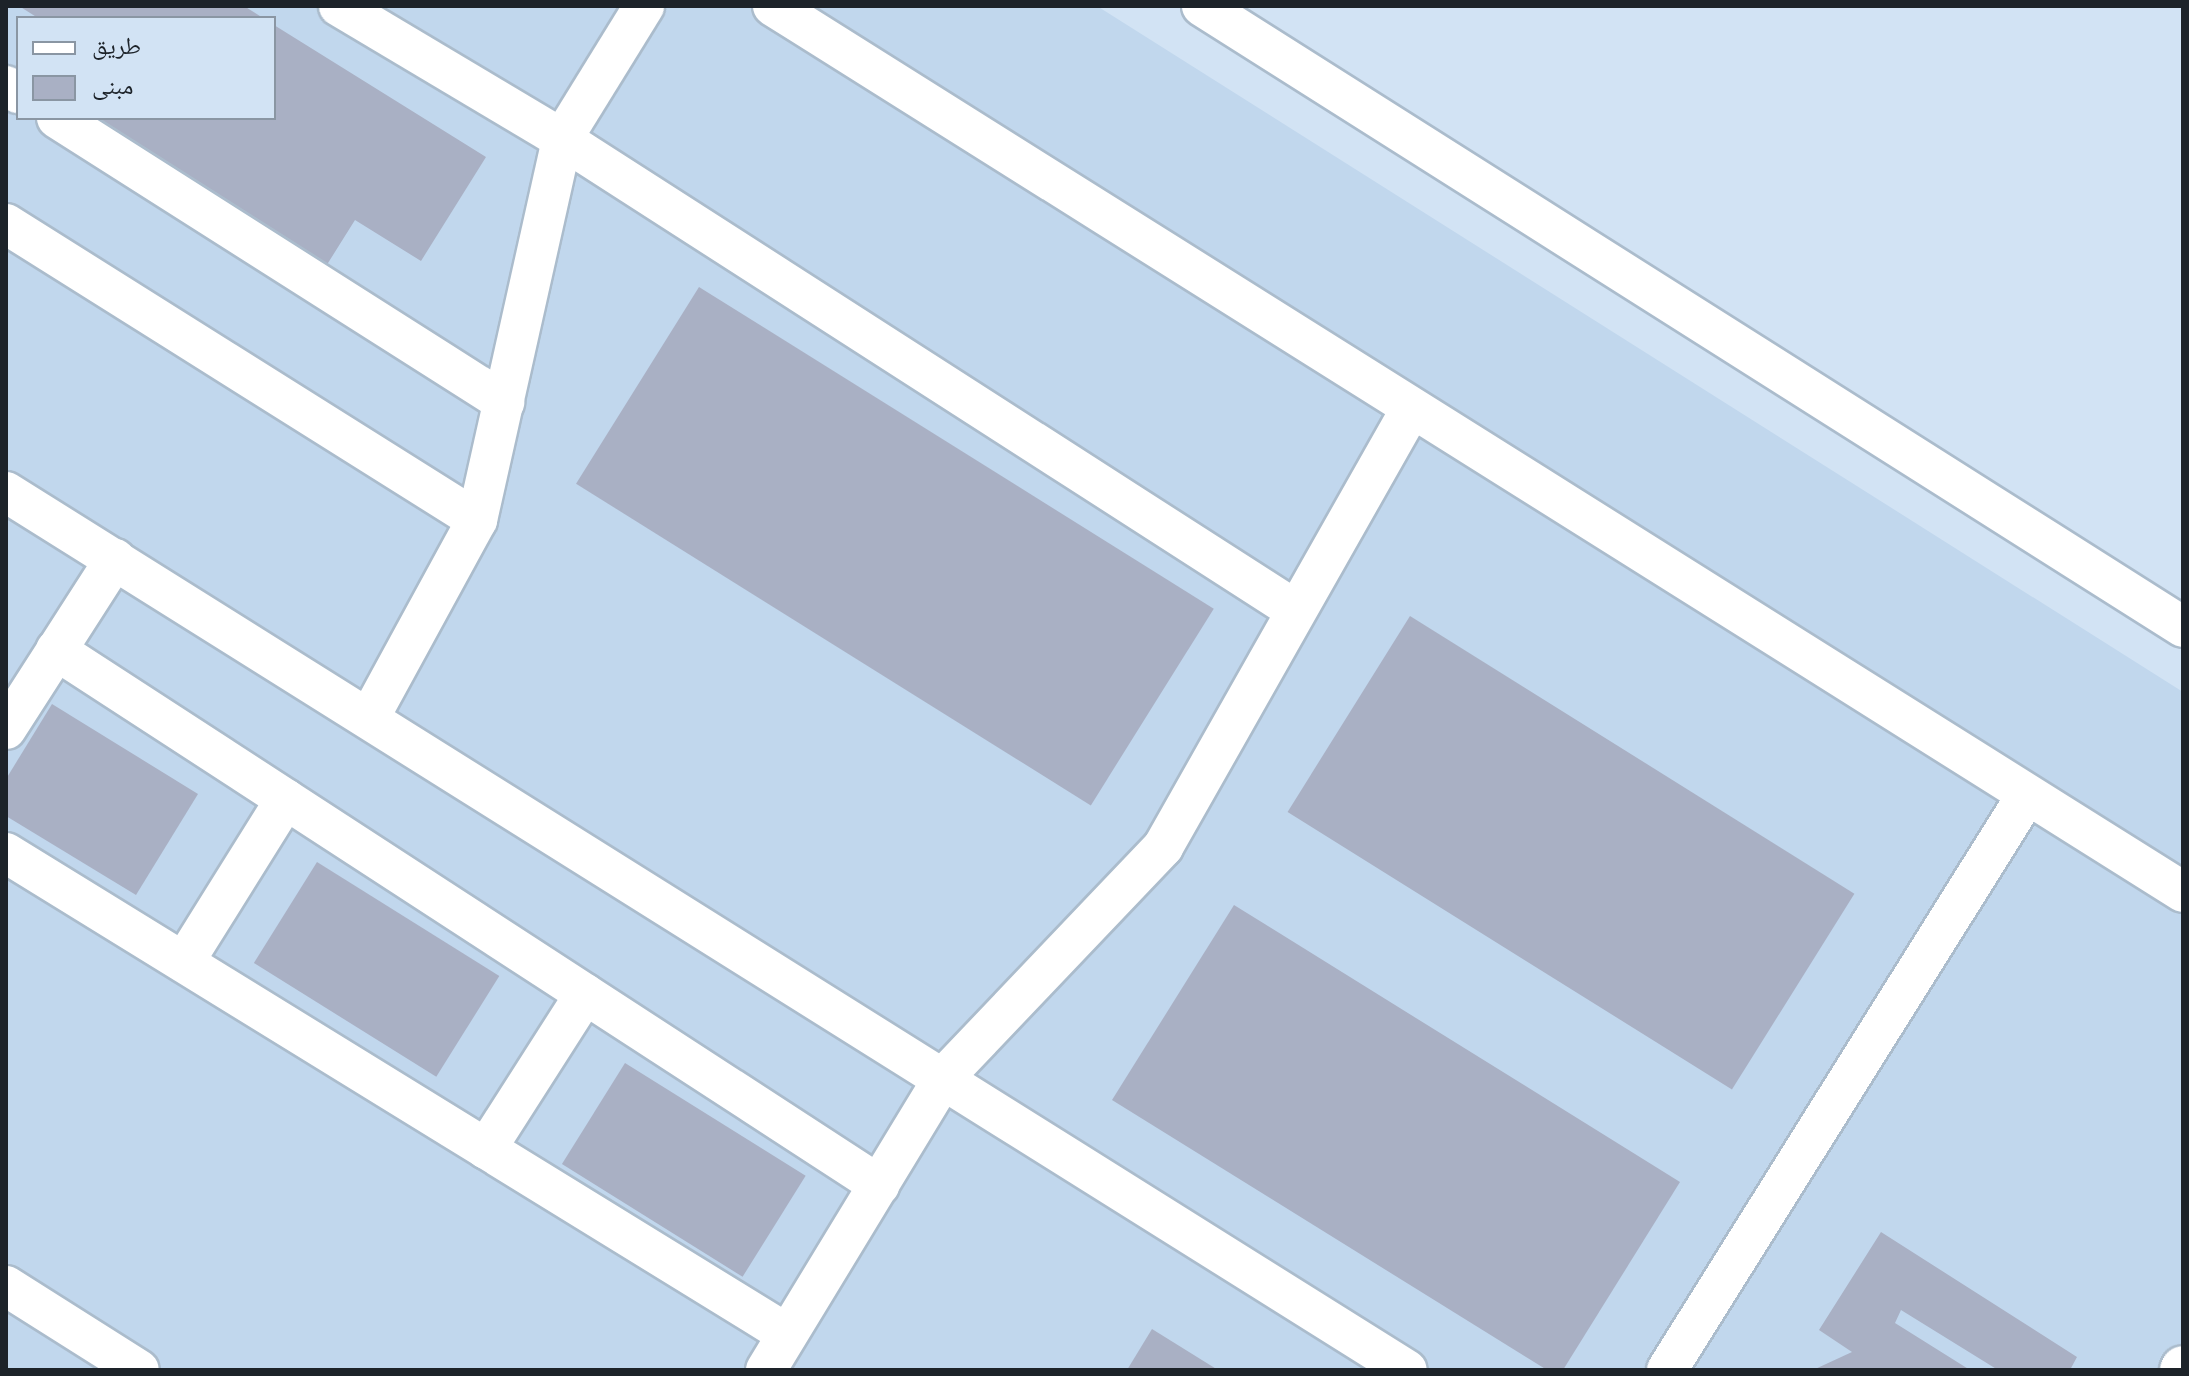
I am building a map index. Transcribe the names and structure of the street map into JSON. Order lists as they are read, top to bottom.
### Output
{
  "legend": ["طريق", "مبنى"]
}
